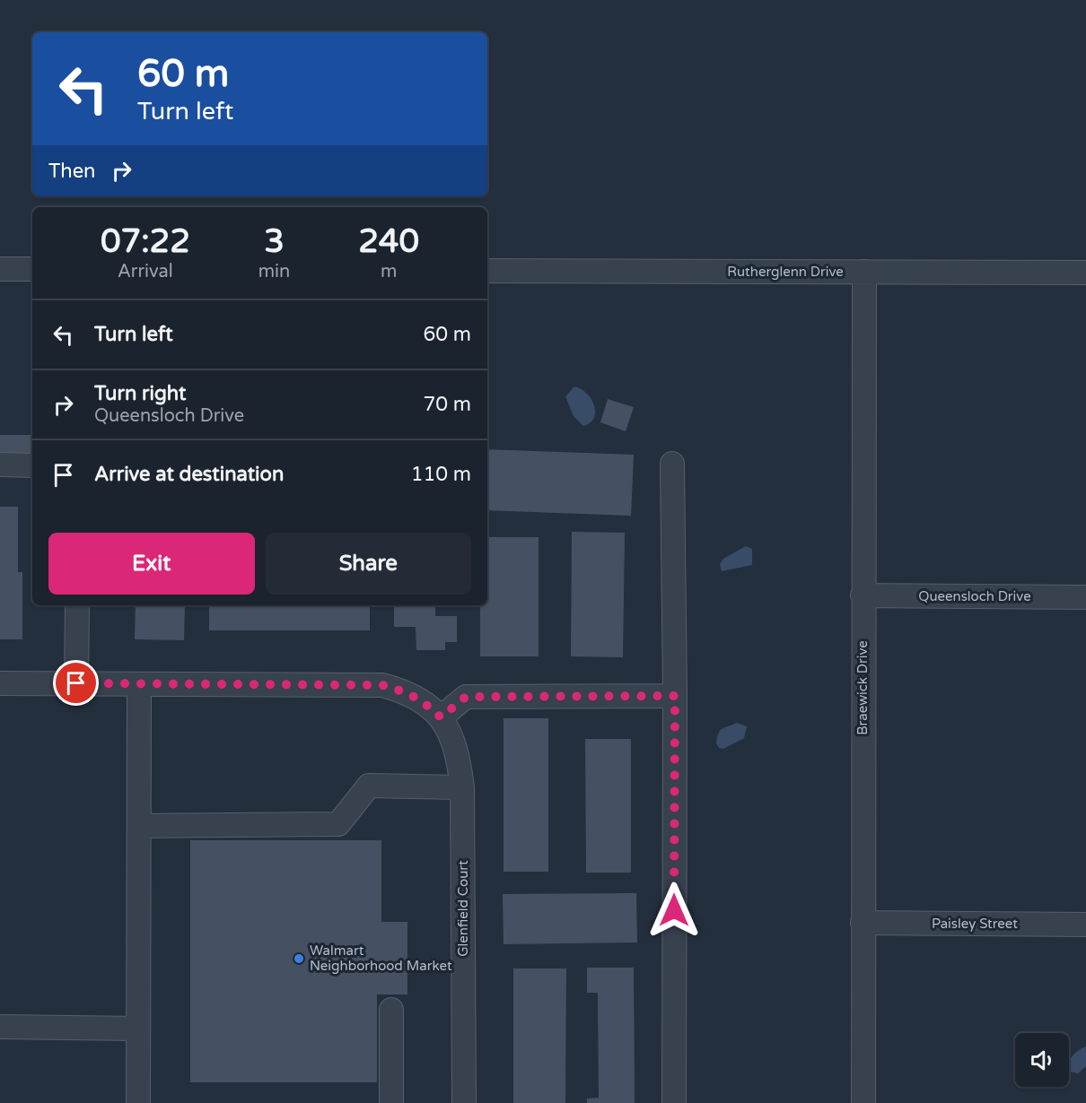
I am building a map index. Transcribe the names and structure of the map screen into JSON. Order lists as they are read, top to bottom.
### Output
{
  "streets": {
    "street": [
      "Rutherglenn Drive",
      "Queensloch Drive",
      "Braewick Drive",
      "Glenfield Court",
      "Paisley Street"
    ]
  },
  "crossings": [
    ["Rutherglenn Drive", "Braewick Drive"],
    ["Queensloch Drive", "Braewick Drive"],
    ["Braewick Drive", "Paisley Street"]
  ],
  "places": ["Walmart Neighborhood Market"],
  "page": {
    "turn": ["60 m", "Turn left"],
    "then": "Then",
    "eta": [
      "07:22",
      "Arrival",
      "3",
      "min",
      "240",
      "m"
    ],
    "list": [
      {
        "name": "Turn left",
        "value": "60 m"
      },
      {
        "name": "Turn right",
        "note": "Queensloch Drive",
        "value": "70 m"
      },
      {
        "name": "Arrive at destination",
        "value": "110 m"
      }
    ],
    "buttons": ["Exit", "Share"]
  }
}
